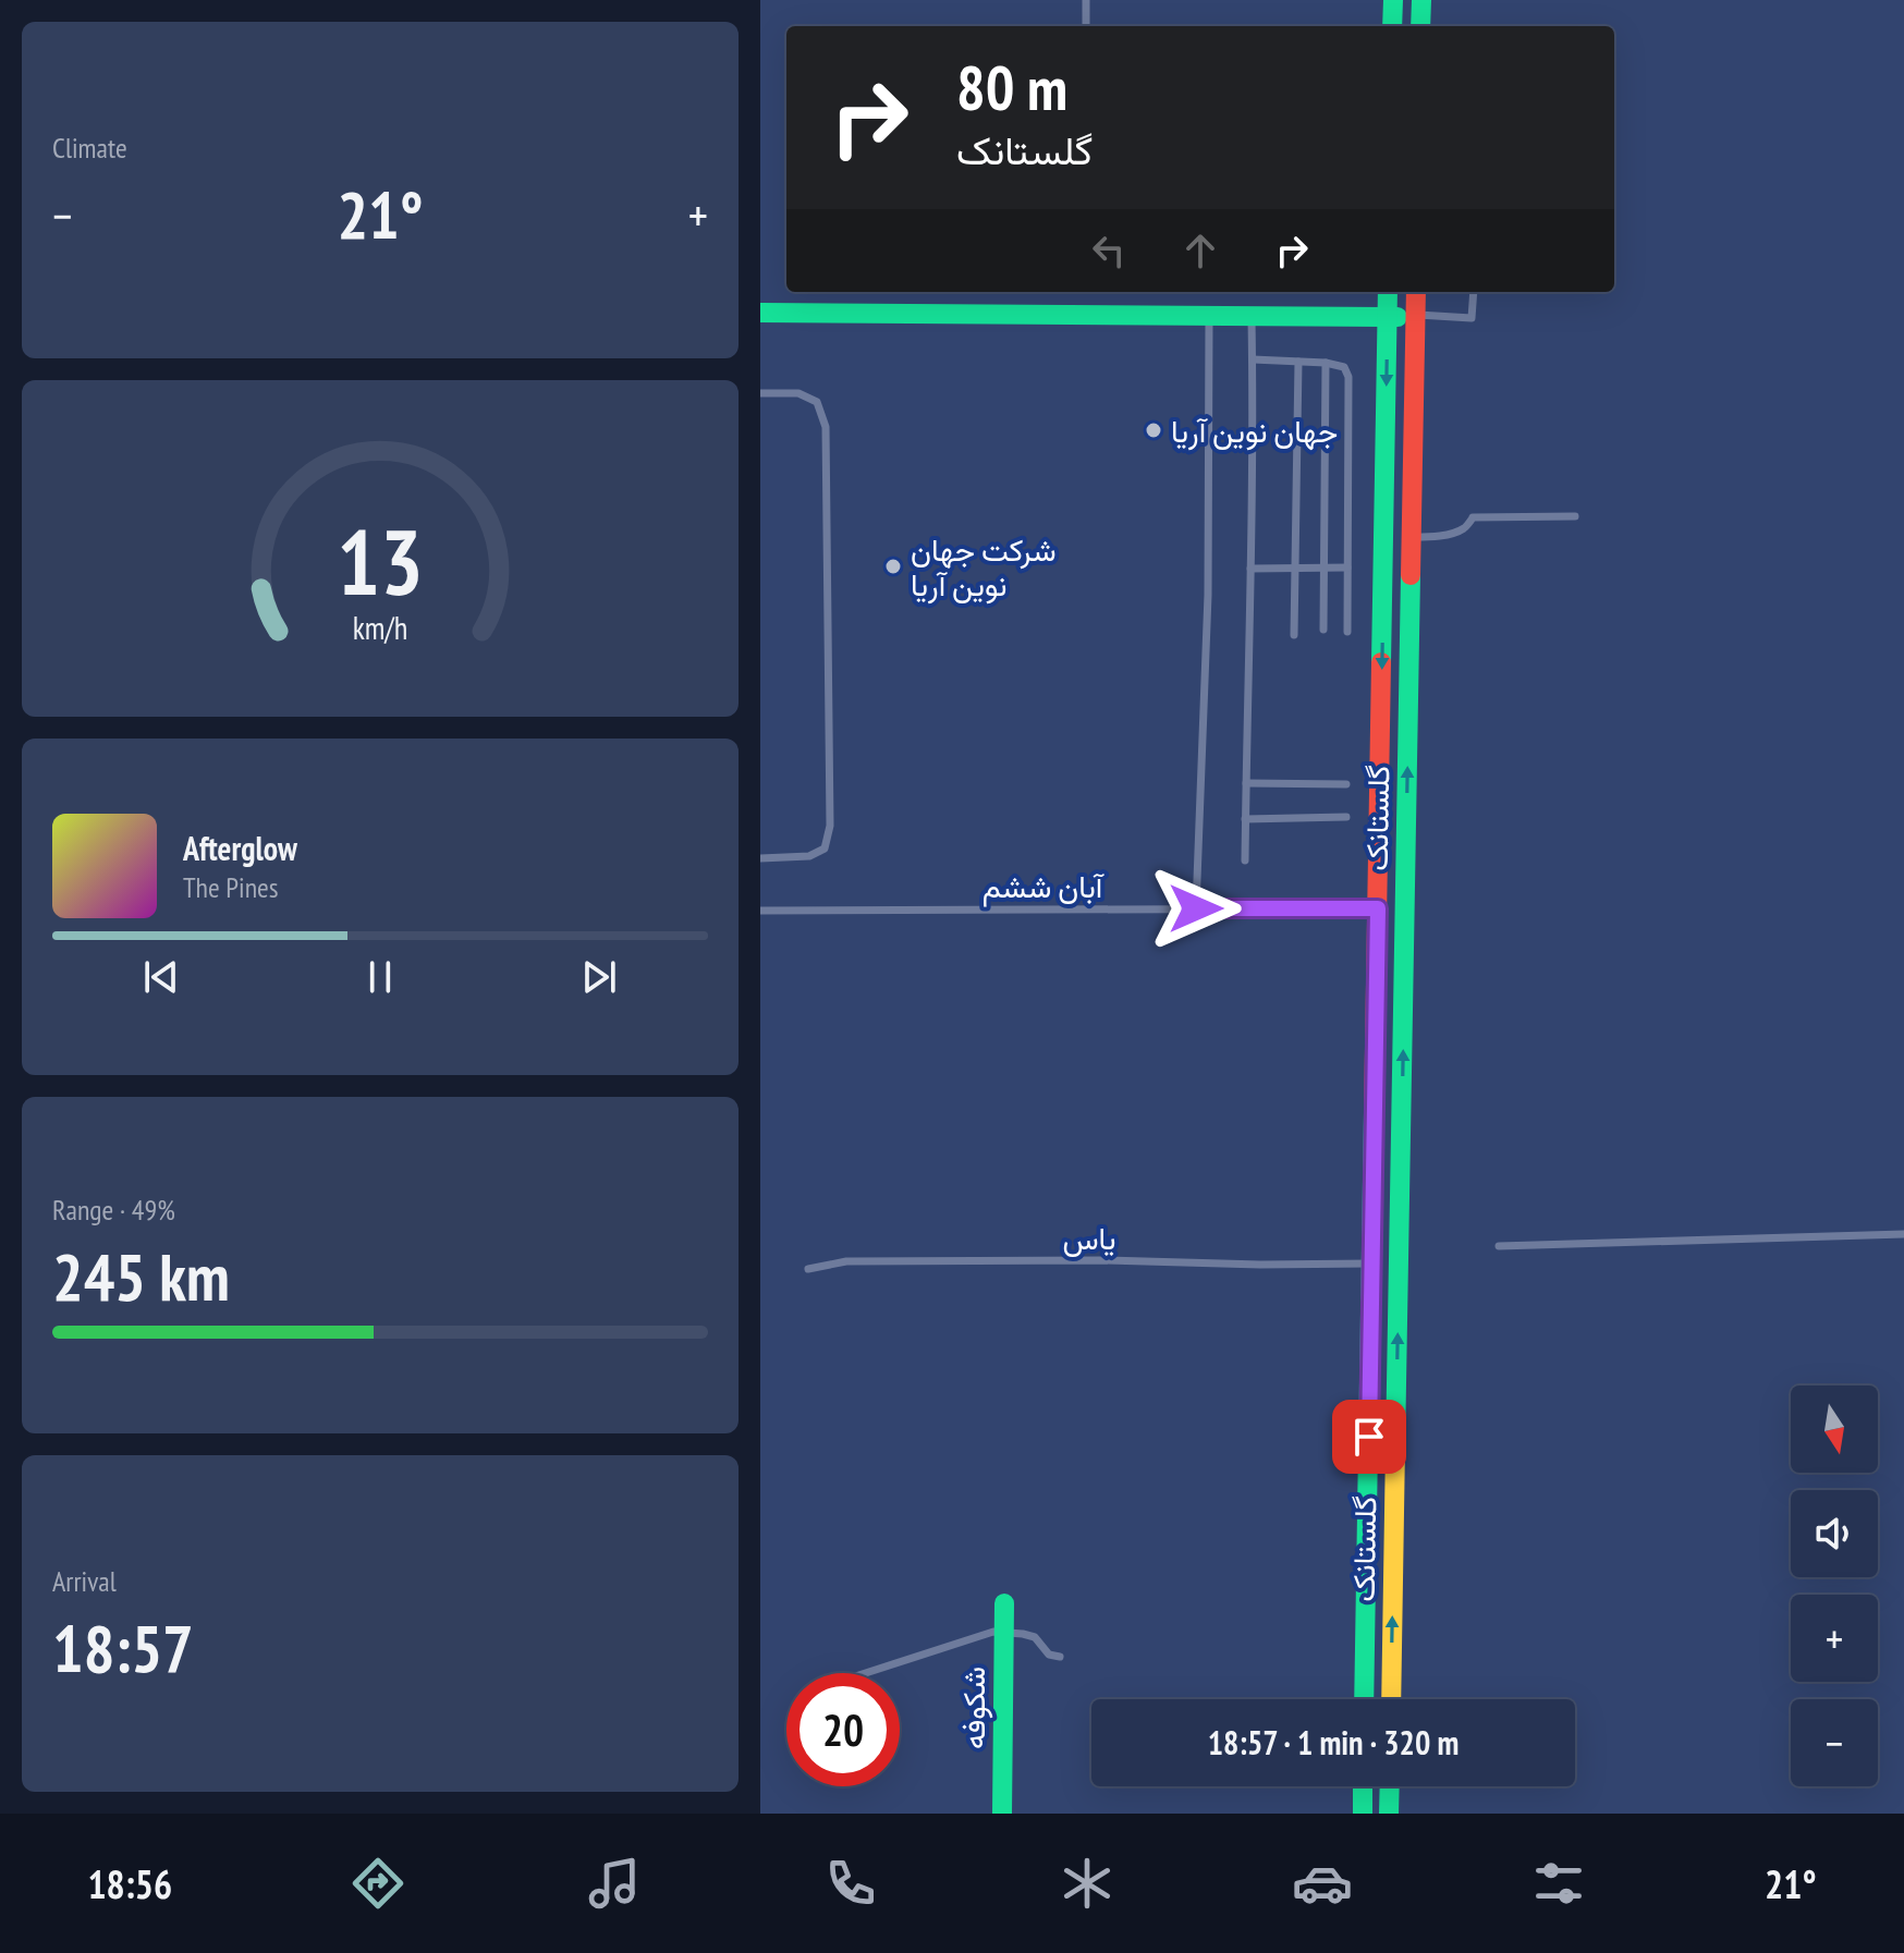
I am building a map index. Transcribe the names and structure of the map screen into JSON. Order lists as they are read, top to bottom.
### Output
{
  "streets": {
    "street": ["گلستانک", "شکوفه"],
    "lane": ["آبان ششم", "یاس"]
  },
  "crossings": [
    ["گلستانک", "آبان ششم"],
    ["گلستانک", "یاس"]
  ],
  "places": ["جهان نوین آریا", "شرکت جهان نوین آریا"],
  "north": "bottom",
  "page": {
    "tile": [
      "Climate",
      ["Range · 49%", "245 km"],
      ["Arrival", "18:57"]
    ],
    "turn": ["80 m", "گلستانک"],
    "heat": ["−", "21°", "+"],
    "song": ["Afterglow", "The Pines"],
    "map_buttons": ["+", "−"],
    "limit": "20",
    "trip": "18:57 · 1 min · 320 m",
    "tabs": ["18:56", "21°"],
    "gauge": ["13", "km/h"]
  }
}
